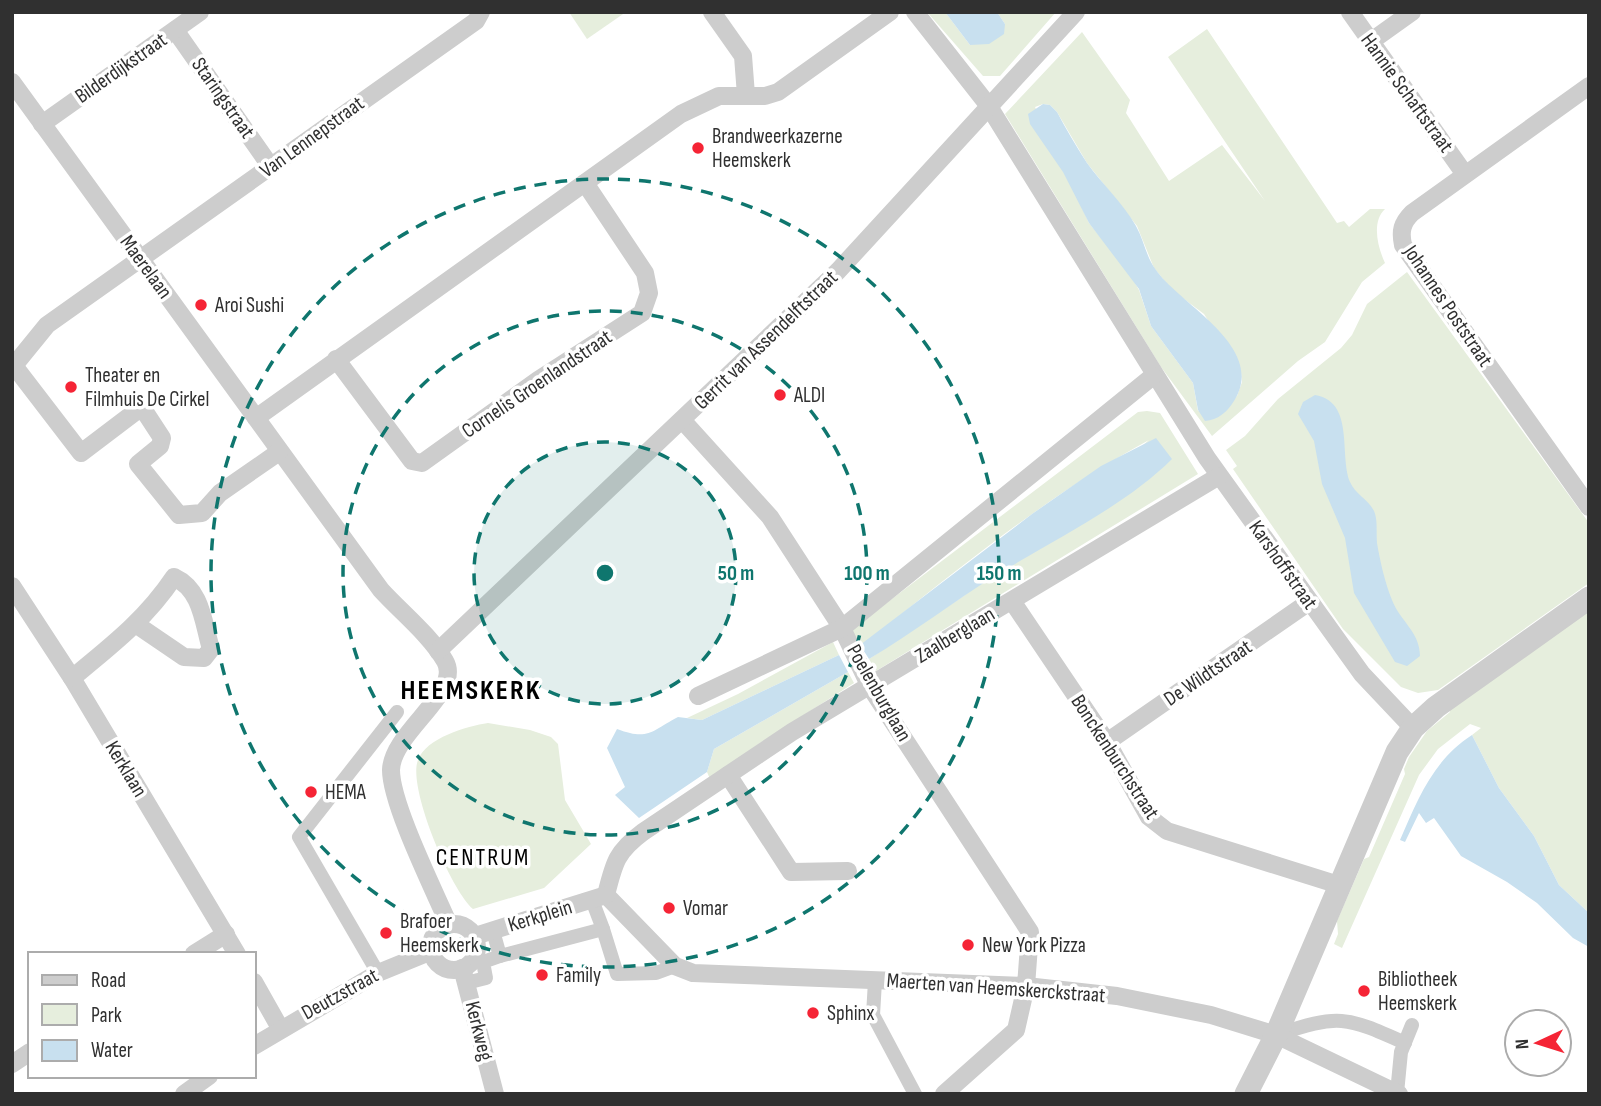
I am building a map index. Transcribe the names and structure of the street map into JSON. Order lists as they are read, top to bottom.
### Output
{
  "streets": {
    "street": [
      "Bilderdijkstraat",
      "Hannie Schaftstraat",
      "Staringstraat",
      "Van Lennepstraat",
      "Maerelaan",
      "Johannes Poststraat",
      "Gerrit van Assendelftstraat",
      "Cornelis Groenlandstraat",
      "Karshoffstraat",
      "Zaalberglaan",
      "De Wildtstraat",
      "Poelenburglaan",
      "Bonckenburchstraat",
      "Kerklaan",
      "Kerkplein",
      "Maerten van Heemskerckstraat",
      "Deutzstraat",
      "Kerkweg"
    ]
  },
  "crossings": [
    ["Bilderdijkstraat", "Staringstraat"],
    ["Bilderdijkstraat", "Maerelaan"],
    ["Hannie Schaftstraat", "Johannes Poststraat"],
    ["Staringstraat", "Van Lennepstraat"],
    ["Van Lennepstraat", "Maerelaan"],
    ["Maerelaan", "Gerrit van Assendelftstraat"],
    ["Gerrit van Assendelftstraat", "Karshoffstraat"],
    ["Gerrit van Assendelftstraat", "Poelenburglaan"],
    ["Karshoffstraat", "Zaalberglaan"],
    ["Karshoffstraat", "De Wildtstraat"],
    ["Zaalberglaan", "Poelenburglaan"],
    ["Zaalberglaan", "Bonckenburchstraat"],
    ["Zaalberglaan", "Kerkplein"],
    ["De Wildtstraat", "Bonckenburchstraat"],
    ["Poelenburglaan", "Maerten van Heemskerckstraat"],
    ["Kerkplein", "Deutzstraat"],
    ["Kerkplein", "Kerkweg"],
    ["Deutzstraat", "Kerkweg"]
  ],
  "districts": ["HEEMSKERK", "CENTRUM"],
  "places": [
    "Brandweerkazerne Heemskerk",
    "Aroi Sushi",
    "Theater en Filmhuis De Cirkel",
    "ALDI",
    "HEMA",
    "Vomar",
    "Brafoer Heemskerk",
    "New York Pizza",
    "Family",
    "Bibliotheek Heemskerk",
    "Sphinx"
  ],
  "legend": ["Road", "Park", "Water"],
  "north": "left",
  "rings": ["50 m", "100 m", "150 m"]
}
